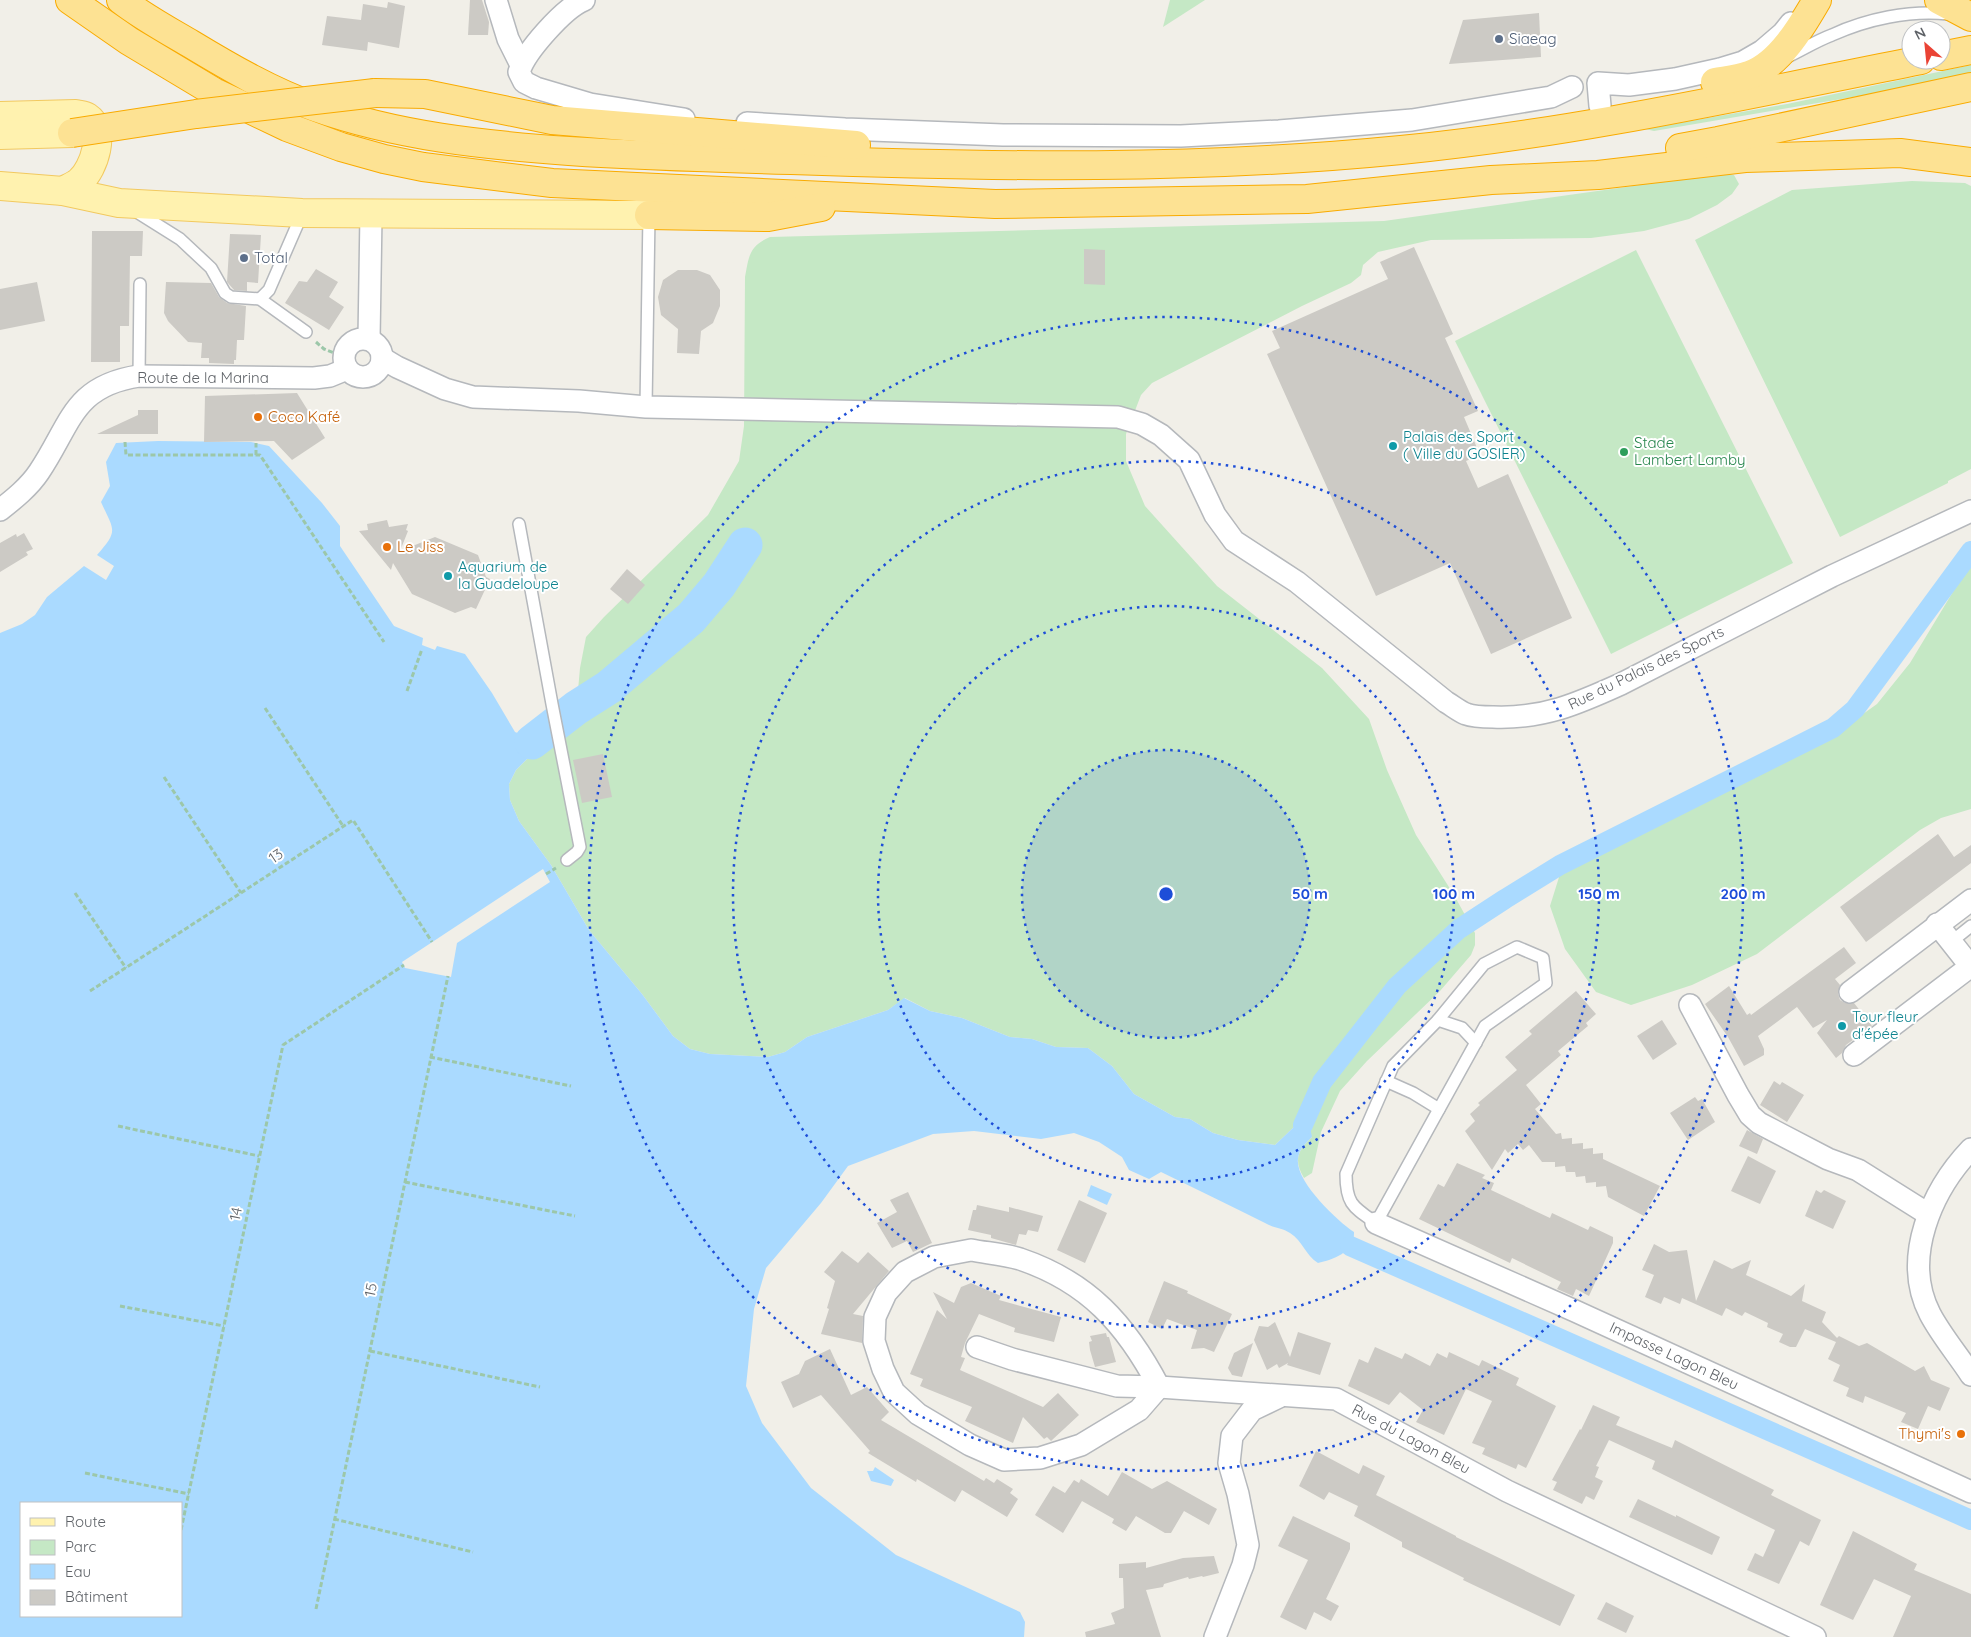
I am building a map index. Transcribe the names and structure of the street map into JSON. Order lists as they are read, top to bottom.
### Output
{
  "streets": {
    "street": [
      "Route de la Marina",
      "Rue du Palais des Sports",
      "Impasse Lagon Bleu",
      "Rue du Lagon Bleu"
    ],
    "path": ["13", "14", "15"]
  },
  "crossings": [
    ["Route de la Marina", "Rue du Palais des Sports"]
  ],
  "places": [
    "Siaeag",
    "Total",
    "Coco Kafé",
    "Palais des Sport ( Ville du GOSIER)",
    "Stade Lambert Lamby",
    "Le Jiss",
    "Aquarium de la Guadeloupe",
    "Tour fleur d'épée",
    "Thymi's"
  ],
  "legend": [
    "Route",
    "Parc",
    "Eau",
    "Bâtiment"
  ],
  "north": "top left",
  "rings": [
    "50 m",
    "100 m",
    "150 m",
    "200 m"
  ]
}
